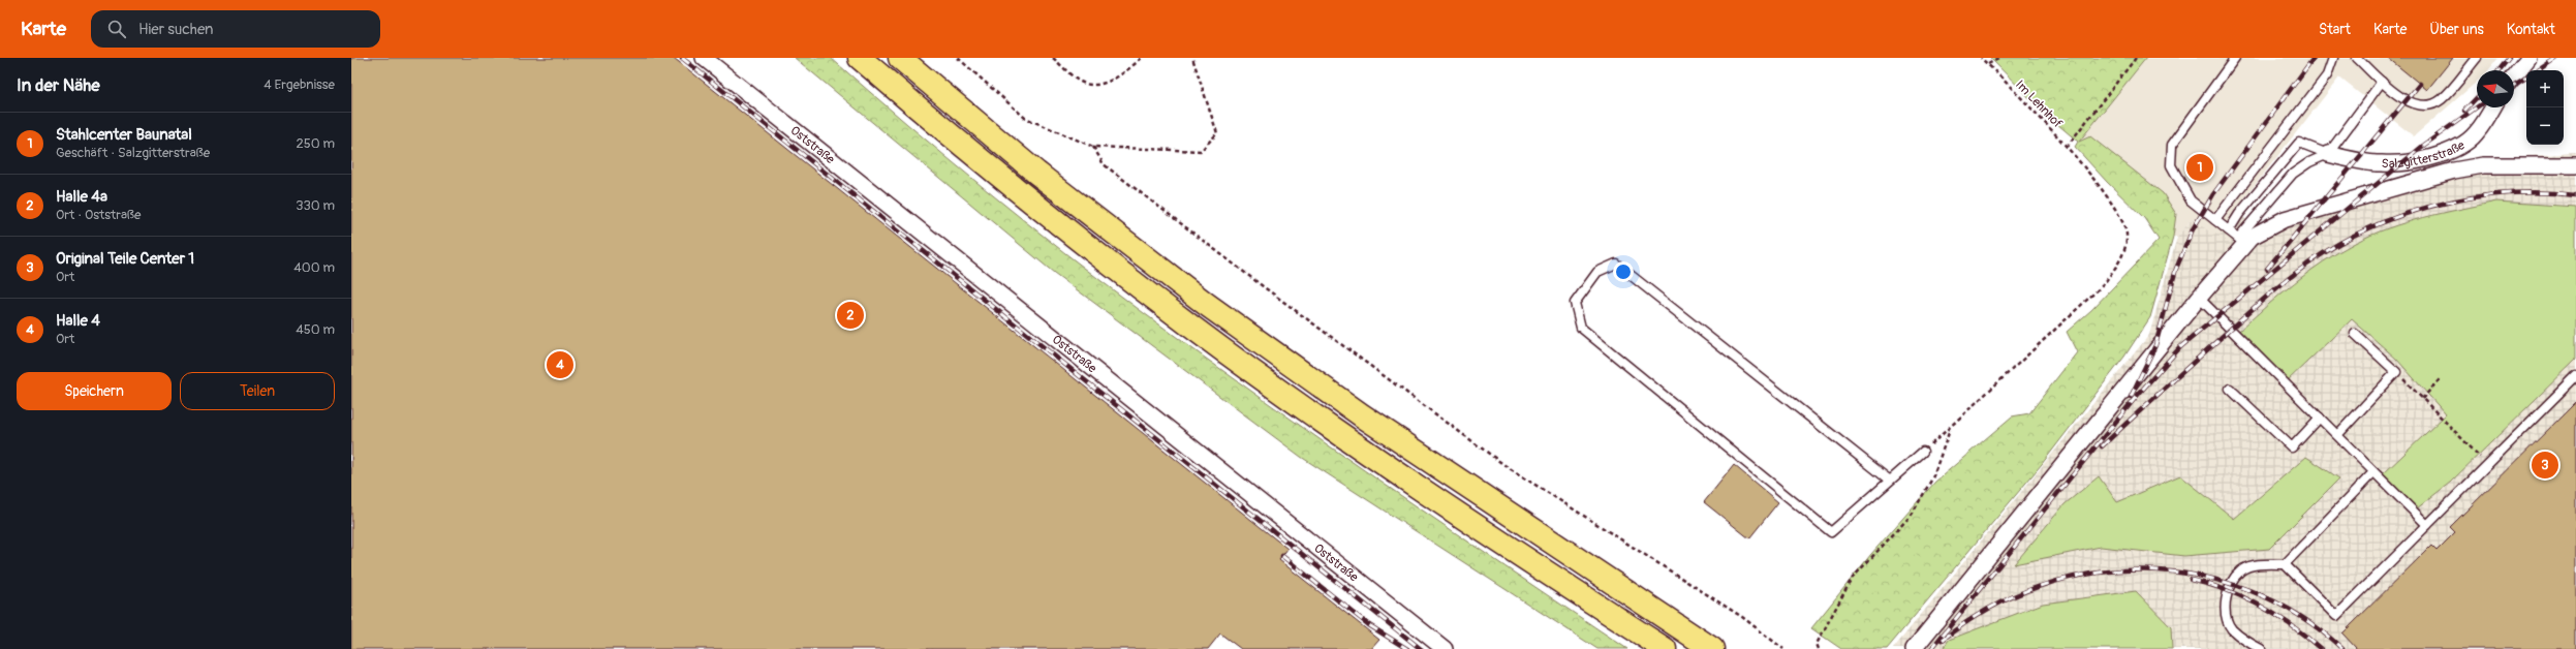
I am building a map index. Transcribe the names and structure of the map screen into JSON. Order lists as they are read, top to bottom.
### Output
{
  "streets": {
    "street": ["Oststraße", "Salzgitterstraße"],
    "path": ["Im Lehnhof"]
  },
  "north": "left",
  "page": {
    "header": "Karte",
    "search": "Hier suchen",
    "nav": [
      "Start",
      "Karte",
      "Über uns",
      "Kontakt"
    ],
    "heading": ["In der Nähe", "4 Ergebnisse"],
    "map_buttons": ["+", "−"],
    "list": [
      {
        "mark": "1",
        "name": "Stahlcenter Baunatal",
        "note": "Geschäft · Salzgitterstraße",
        "value": "250 m"
      },
      {
        "mark": "2",
        "name": "Halle 4a",
        "note": "Ort · Oststraße",
        "value": "330 m"
      },
      {
        "mark": "3",
        "name": "Original Teile Center 1",
        "note": "Ort",
        "value": "400 m"
      },
      {
        "mark": "4",
        "name": "Halle 4",
        "note": "Ort",
        "value": "450 m"
      }
    ],
    "pins": [
      "1",
      "2",
      "4",
      "3"
    ],
    "buttons": ["Speichern", "Teilen"]
  }
}
